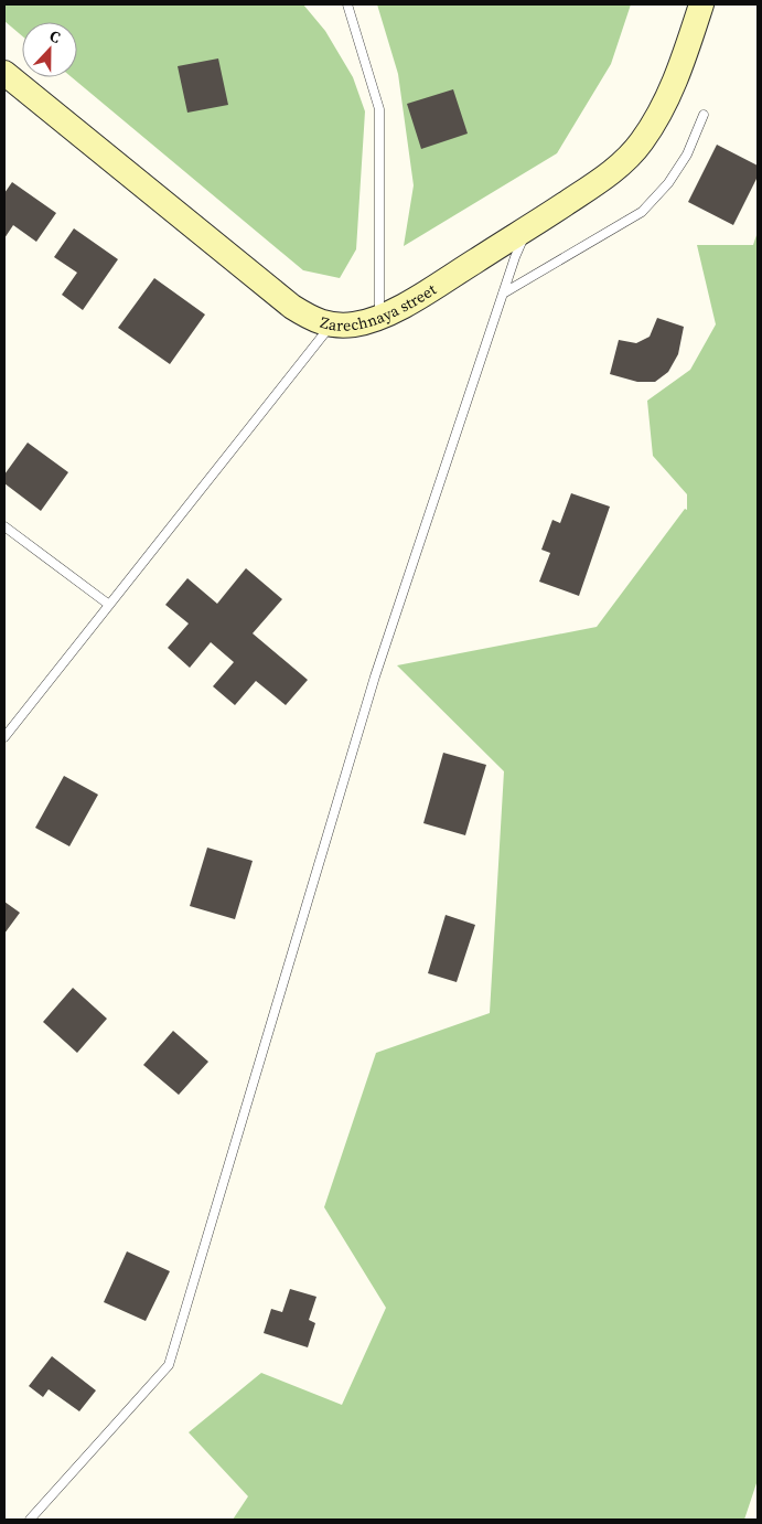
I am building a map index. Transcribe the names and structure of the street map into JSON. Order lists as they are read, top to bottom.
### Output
{
  "streets": {
    "main road": ["Zarechnaya street"]
  },
  "north": "top"
}
